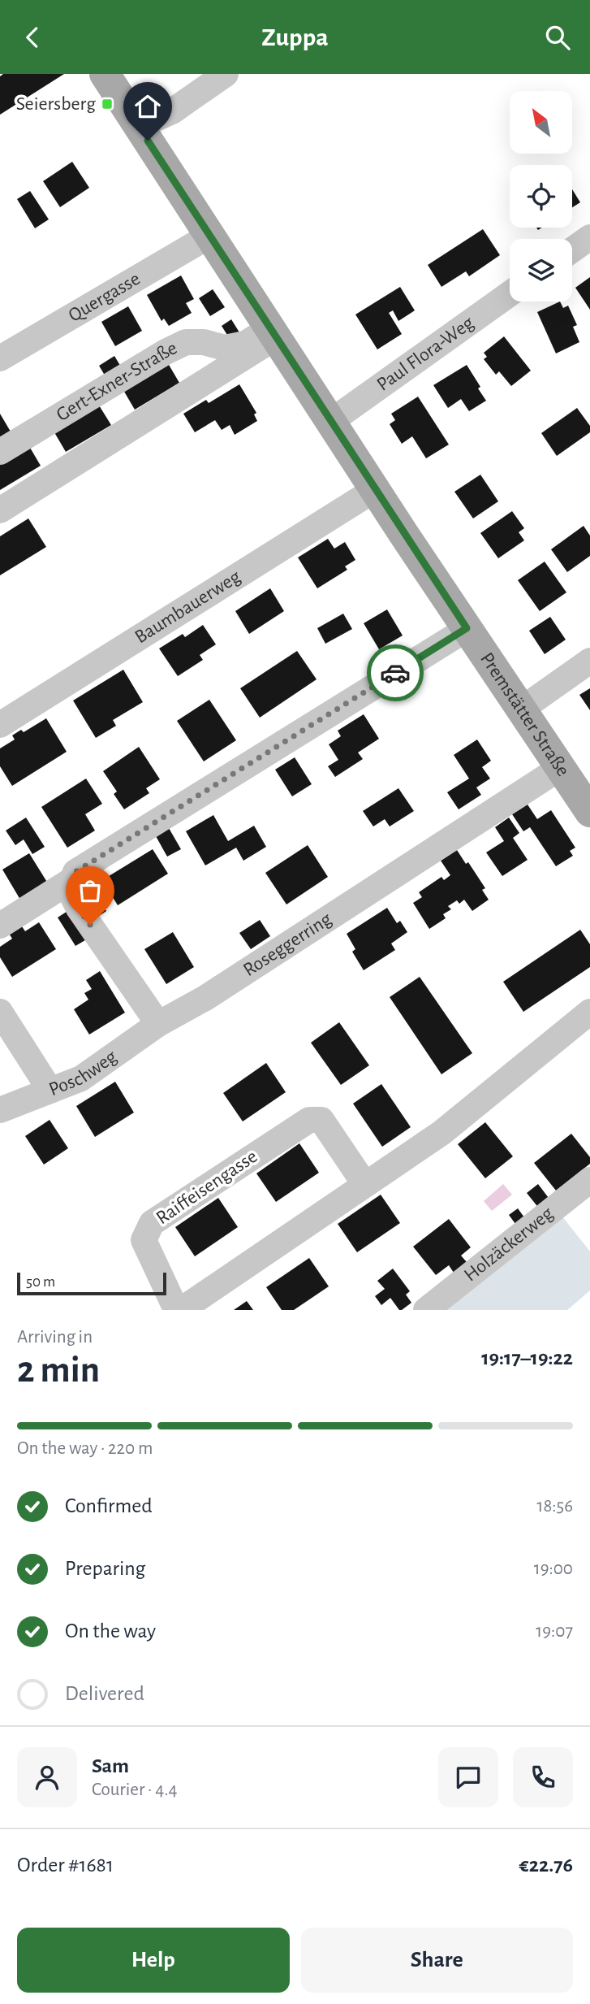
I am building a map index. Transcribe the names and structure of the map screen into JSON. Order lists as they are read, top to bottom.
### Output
{
  "streets": {
    "main road": ["Premstätter Straße"],
    "street": [
      "Quergasse",
      "Paul Flora-Weg",
      "Gert-Exner-Straße",
      "Baumbauerweg",
      "Roseggerring",
      "Poschweg",
      "Raiffeisengasse",
      "Holzäckerweg"
    ]
  },
  "crossings": [
    ["Quergasse", "Premstätter Straße"],
    ["Paul Flora-Weg", "Premstätter Straße"],
    ["Gert-Exner-Straße", "Premstätter Straße"],
    ["Baumbauerweg", "Premstätter Straße"],
    ["Premstätter Straße", "Roseggerring"],
    ["Roseggerring", "Poschweg"]
  ],
  "places": {
    "transit": ["Seiersberg"]
  },
  "scale_bar": "50 m",
  "north": "top left",
  "page": {
    "header": "Zuppa",
    "scale": "50 m",
    "heading": ["2 min", "Arriving in", "19:17–19:22"],
    "panel": [
      "Sam",
      "Courier · 4.4",
      "Order #1681",
      "€22.76"
    ],
    "bar": "On the way · 220 m",
    "list": [
      ["Confirmed", "18:56"],
      ["Preparing", "19:00"],
      ["On the way", "19:07"],
      "Delivered"
    ],
    "buttons": ["Help", "Share"]
  }
}
